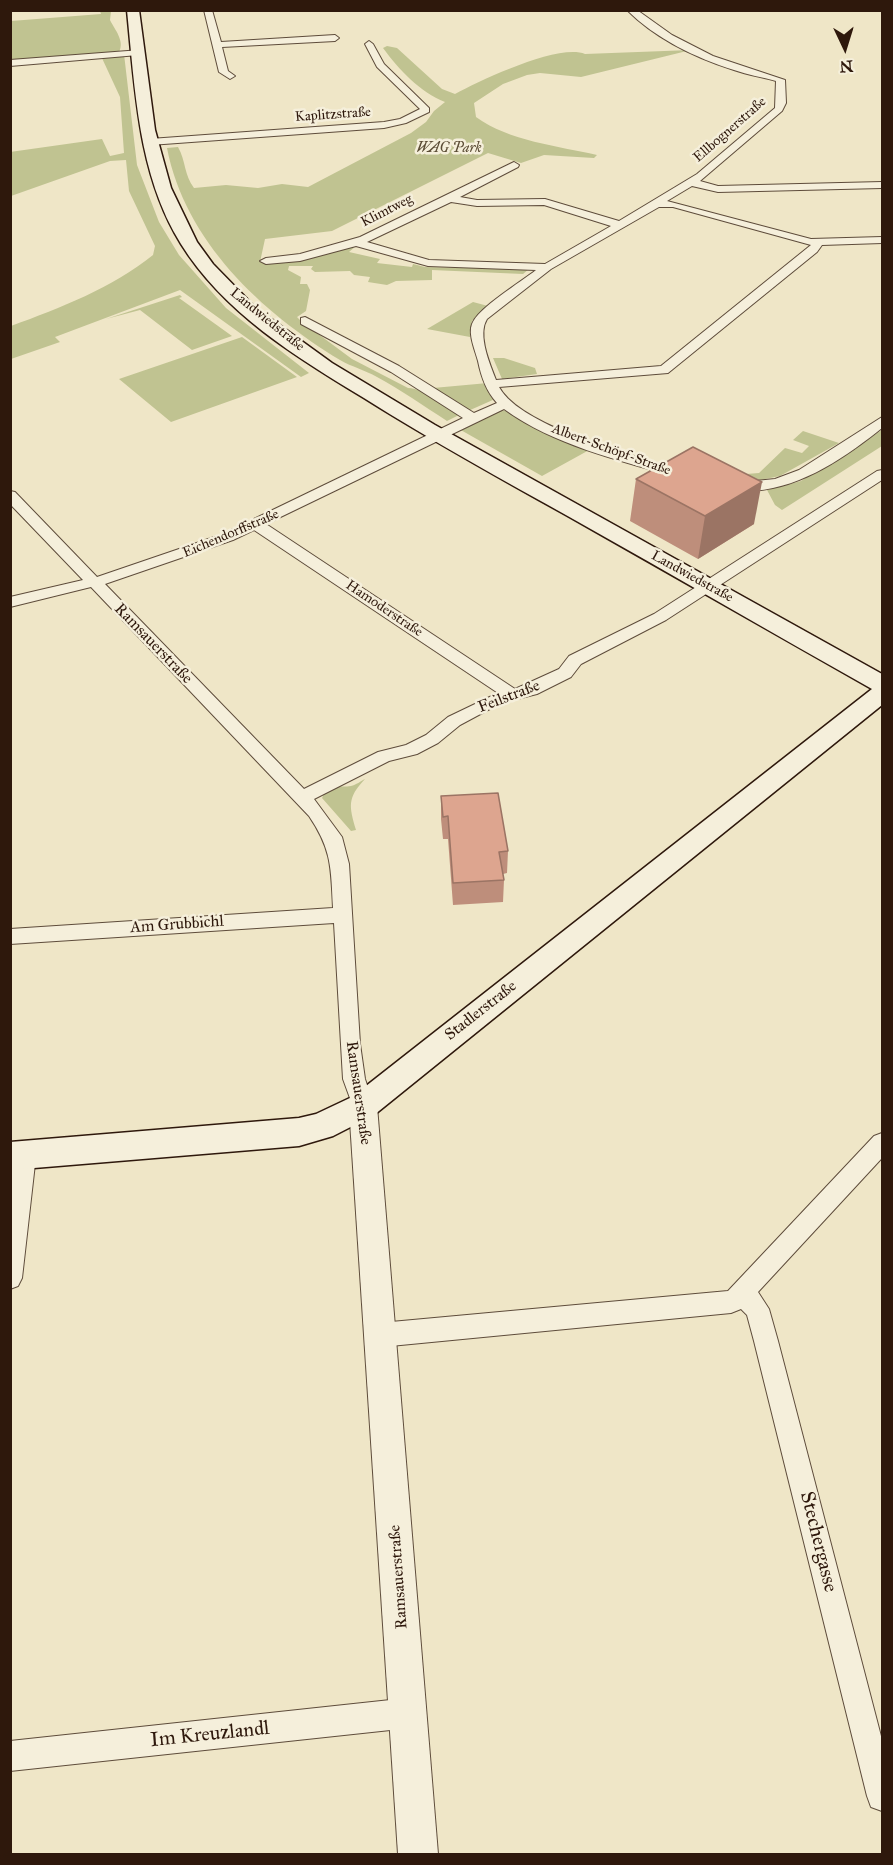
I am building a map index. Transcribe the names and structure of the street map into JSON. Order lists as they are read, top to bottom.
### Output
{
  "streets": {
    "main road": ["Landwiedstraße", "Stadlerstraße"],
    "street": [
      "Kaplitzstraße",
      "Ellbognerstraße",
      "Klimtweg",
      "Albert-Schöpf-Straße",
      "Eichendorffstraße",
      "Hamoderstraße",
      "Ramsauerstraße",
      "Feilstraße",
      "Am Grubbichl",
      "Stechergasse",
      "Im Kreuzlandl"
    ]
  },
  "crossings": [
    ["Kaplitzstraße", "Landwiedstraße"],
    ["Ellbognerstraße", "Albert-Schöpf-Straße"],
    ["Landwiedstraße", "Eichendorffstraße"],
    ["Landwiedstraße", "Feilstraße"],
    ["Eichendorffstraße", "Hamoderstraße"],
    ["Eichendorffstraße", "Ramsauerstraße"],
    ["Hamoderstraße", "Feilstraße"],
    ["Ramsauerstraße", "Feilstraße"],
    ["Ramsauerstraße", "Am Grubbichl"],
    ["Ramsauerstraße", "Stadlerstraße"],
    ["Ramsauerstraße", "Im Kreuzlandl"]
  ],
  "parks": ["WAG Park"],
  "north": "bottom"
}
